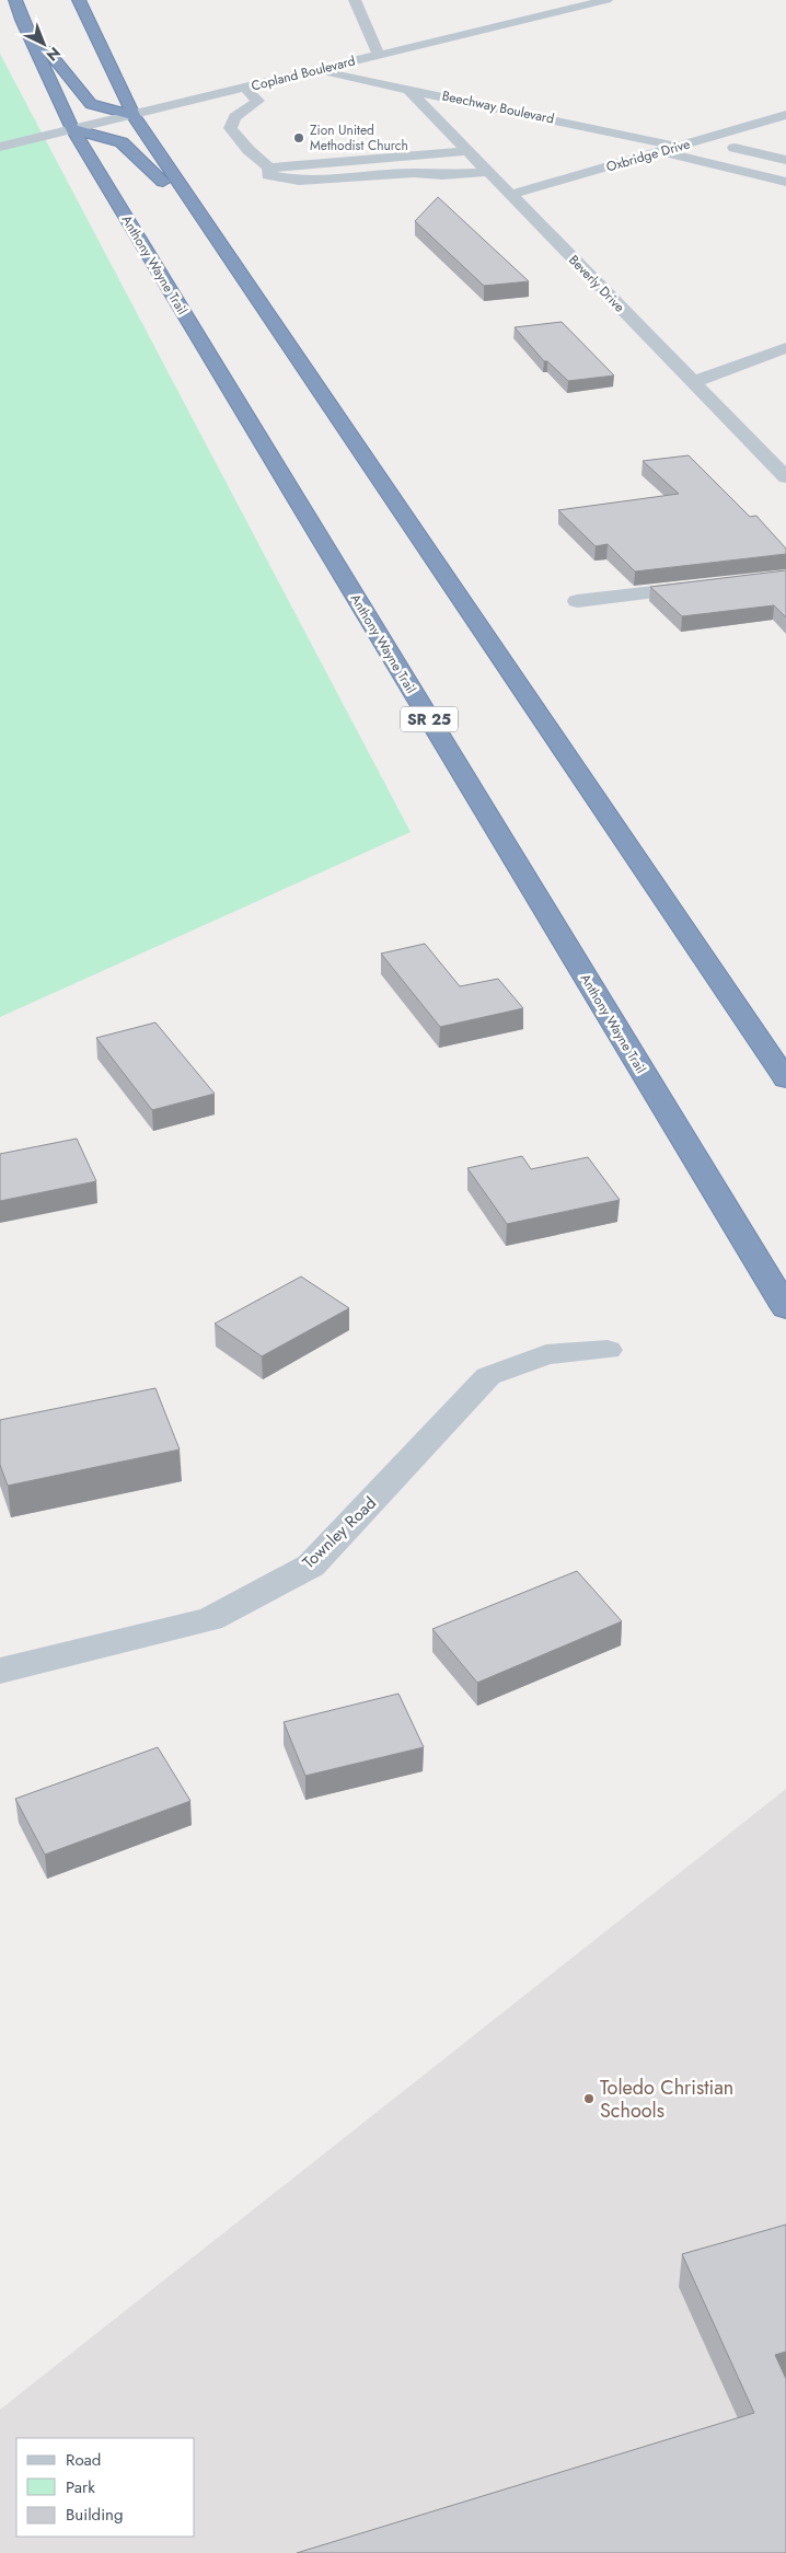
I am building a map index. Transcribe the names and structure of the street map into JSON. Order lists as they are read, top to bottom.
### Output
{
  "streets": {
    "highway": ["Anthony Wayne Trail", "SR 25"],
    "street": [
      "Copland Boulevard",
      "Beechway Boulevard",
      "Oxbridge Drive",
      "Beverly Drive",
      "Townley Road"
    ]
  },
  "crossings": [
    ["Copland Boulevard", "Beechway Boulevard"],
    ["Copland Boulevard", "Anthony Wayne Trail"],
    ["Beechway Boulevard", "Oxbridge Drive"],
    ["Beechway Boulevard", "Beverly Drive"],
    ["Oxbridge Drive", "Beverly Drive"]
  ],
  "places": ["Zion United Methodist Church", "Toledo Christian Schools"],
  "legend": ["Road", "Park", "Building"],
  "north": "bottom right"
}
